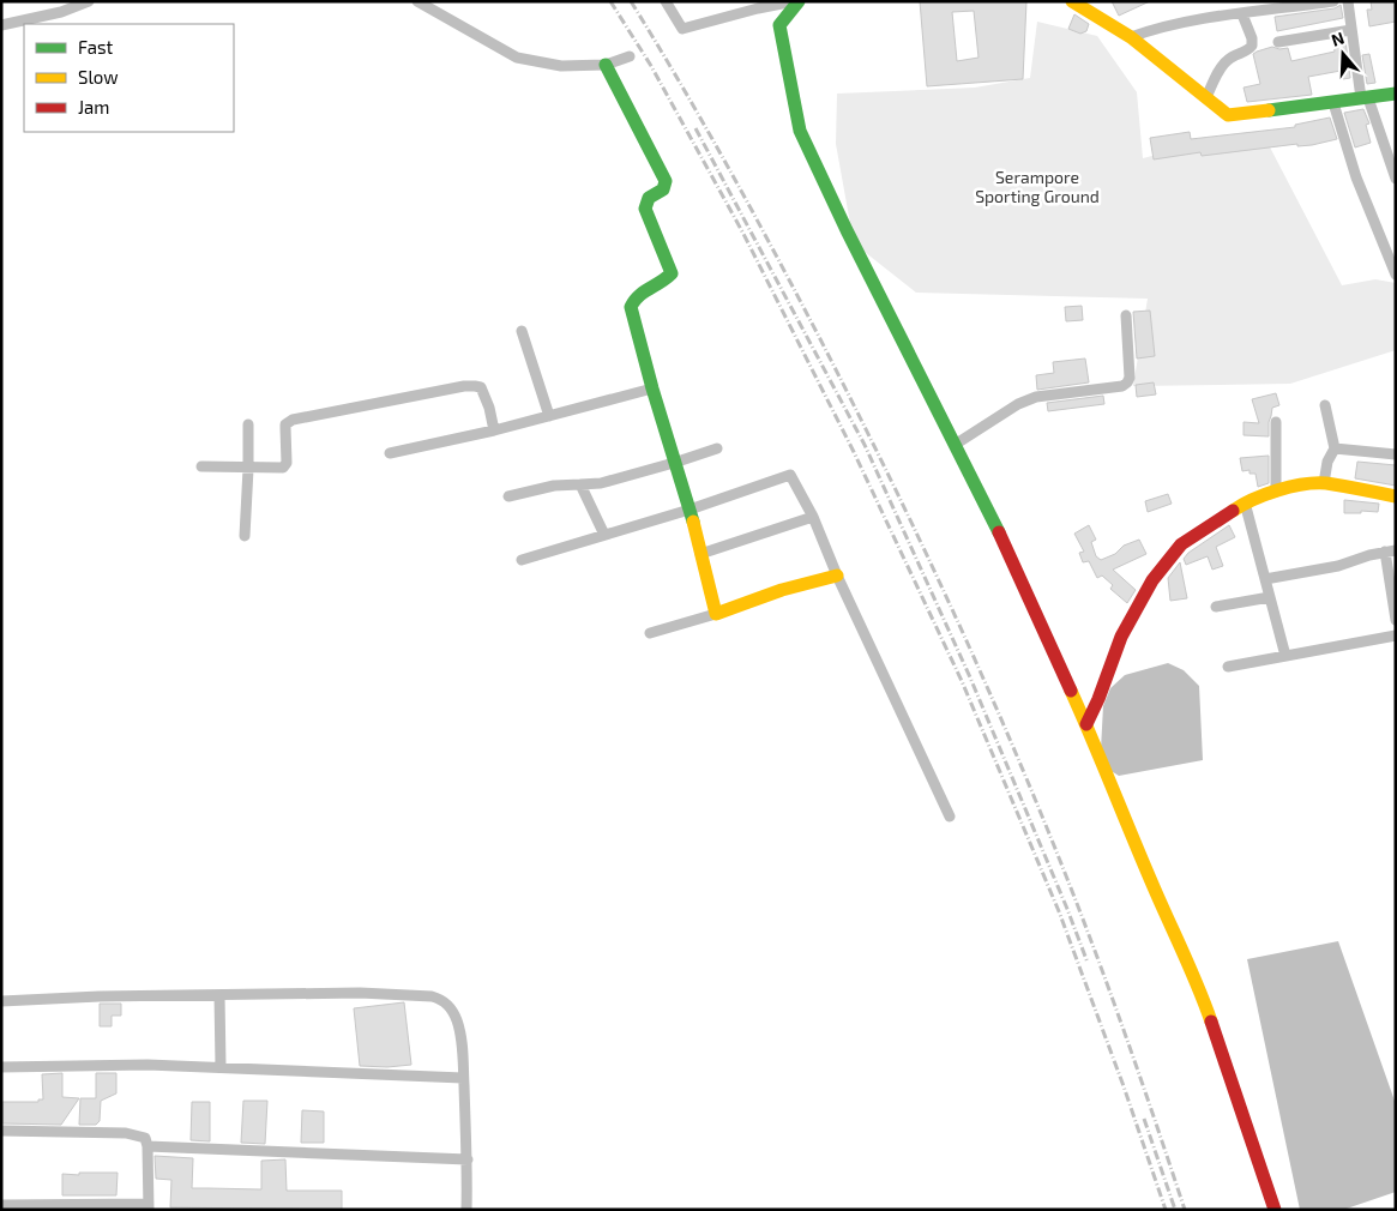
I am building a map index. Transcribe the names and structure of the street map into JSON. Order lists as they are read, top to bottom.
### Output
{
  "parks": ["Serampore Sporting Ground"],
  "legend": ["Fast", "Slow", "Jam"],
  "north": "top"
}
